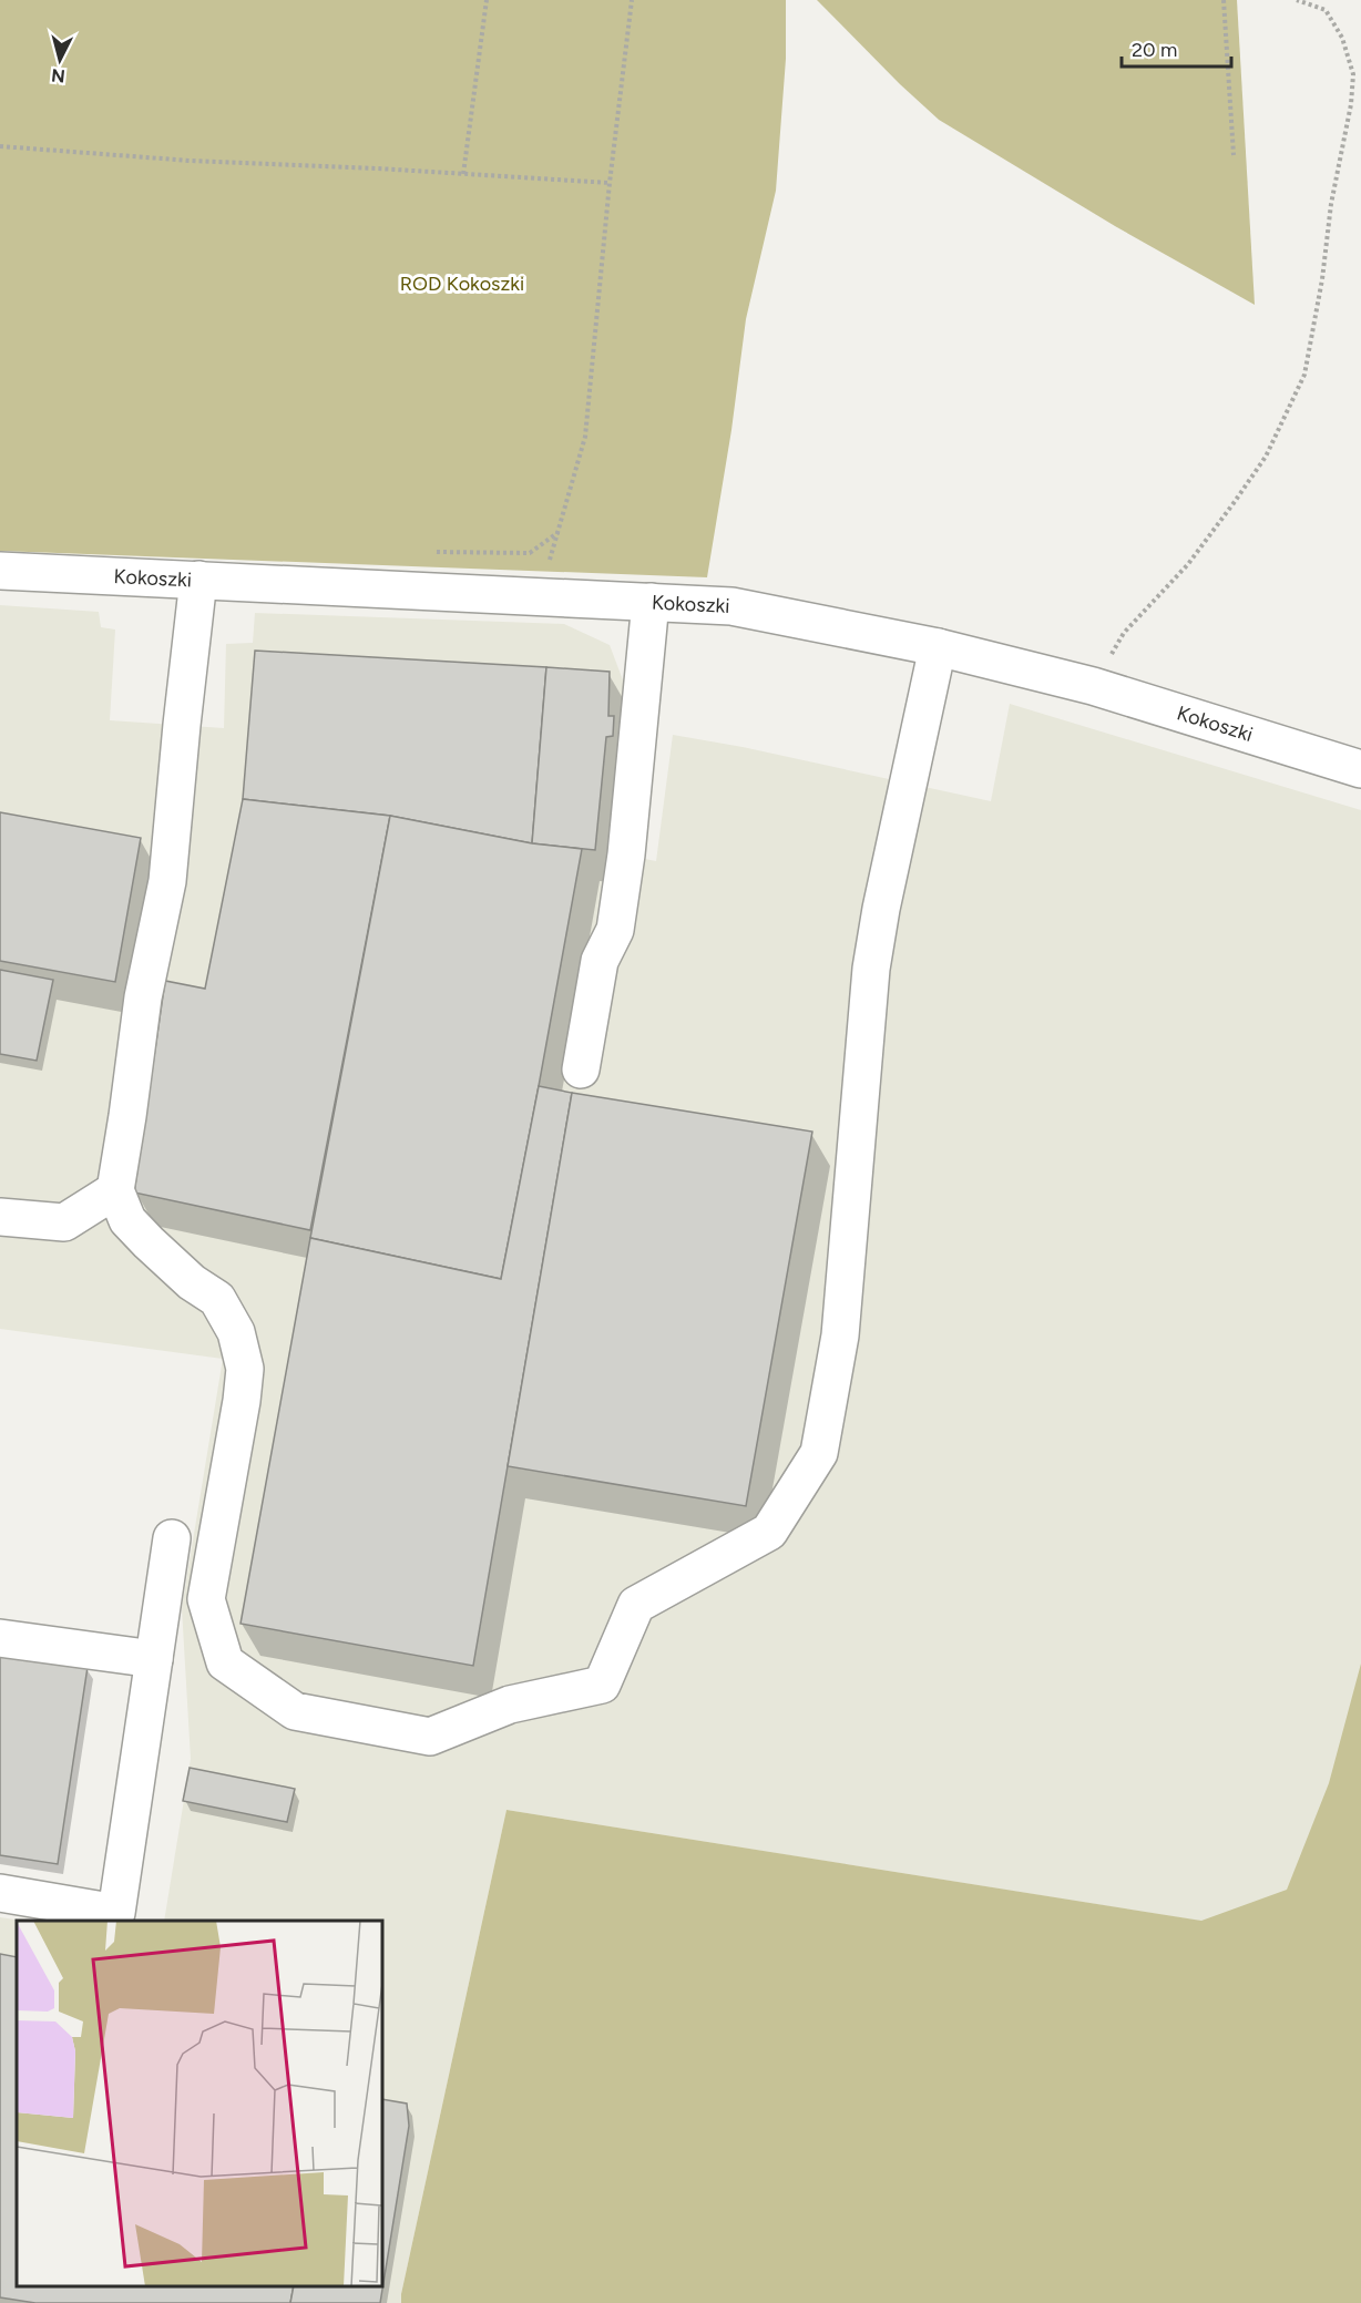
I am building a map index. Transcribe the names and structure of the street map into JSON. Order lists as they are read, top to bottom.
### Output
{
  "streets": {
    "street": ["Kokoszki"]
  },
  "parks": ["ROD Kokoszki"],
  "scale_bar": "20 m",
  "north": "bottom"
}
